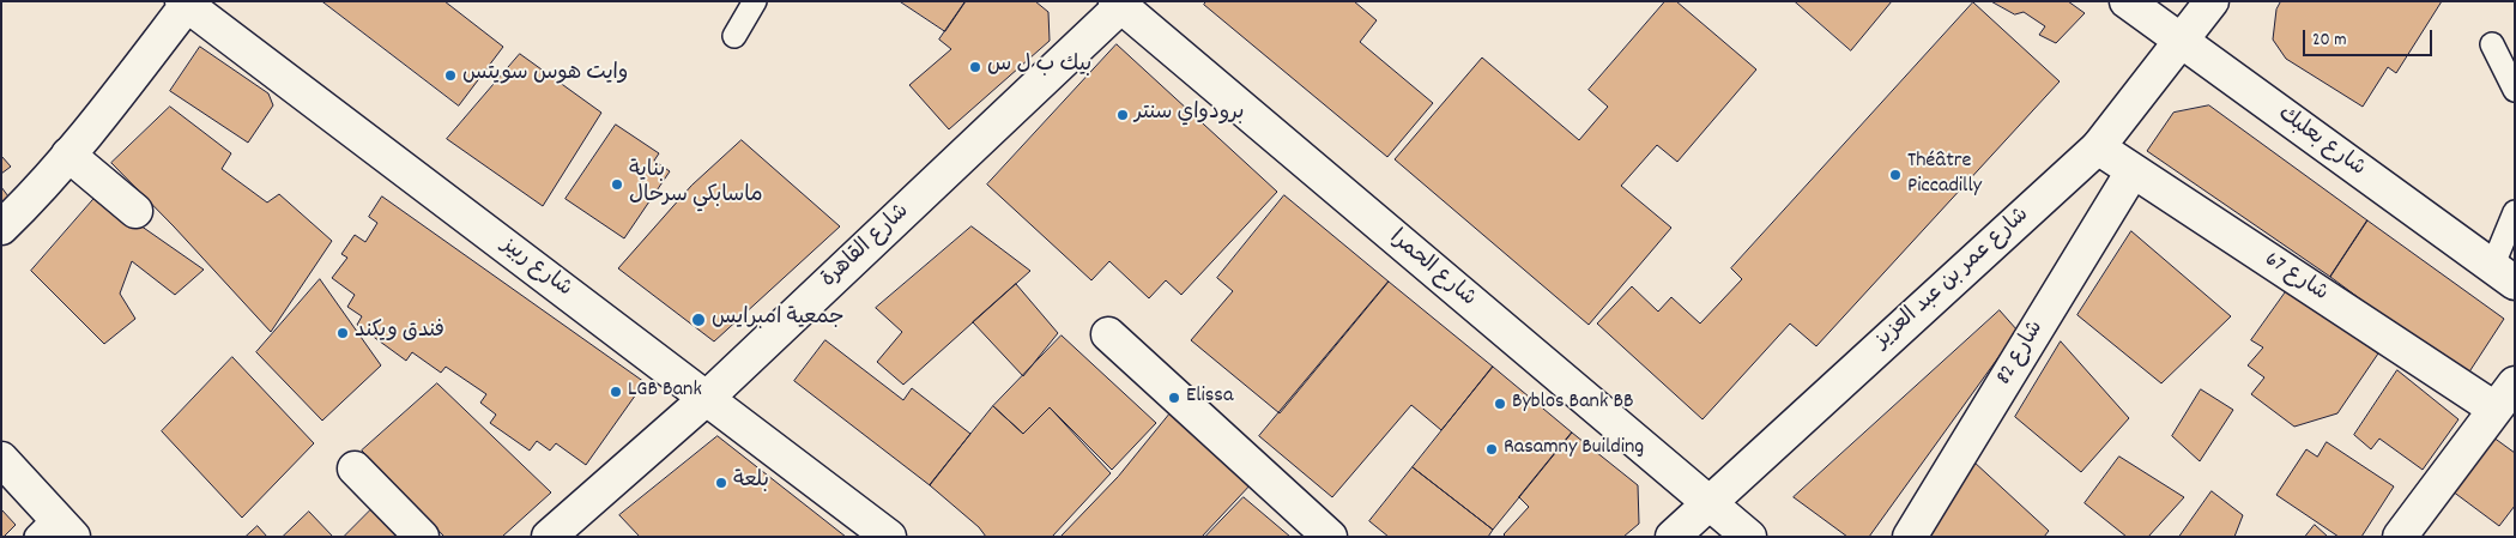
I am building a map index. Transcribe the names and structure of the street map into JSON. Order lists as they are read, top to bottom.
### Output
{
  "streets": {
    "street": [
      "شارع بعلبك",
      "شارع القاهرة",
      "شارع ربيز",
      "شارع الحمرا",
      "شارع 67",
      "شارع عمر بن عبد العزيز",
      "شارع 82"
    ]
  },
  "crossings": [
    ["شارع بعلبك", "شارع عمر بن عبد العزيز"],
    ["شارع القاهرة", "شارع ربيز"],
    ["شارع القاهرة", "شارع الحمرا"],
    ["شارع الحمرا", "شارع عمر بن عبد العزيز"],
    ["شارع 67", "شارع عمر بن عبد العزيز"],
    ["شارع 67", "شارع 82"]
  ],
  "places": [
    "بيك ب ل س",
    "وايت هوس سويتس",
    "برودواي سنتر",
    "Théâtre Piccadilly",
    "بناية ماسابكي سرحال",
    "جمعية امبرايس",
    "فندق ويكند",
    "LGB Bank",
    "Elissa",
    "Byblos Bank BB",
    "Rasamny Building",
    "بلعة"
  ],
  "scale_bar": "20 m"
}
